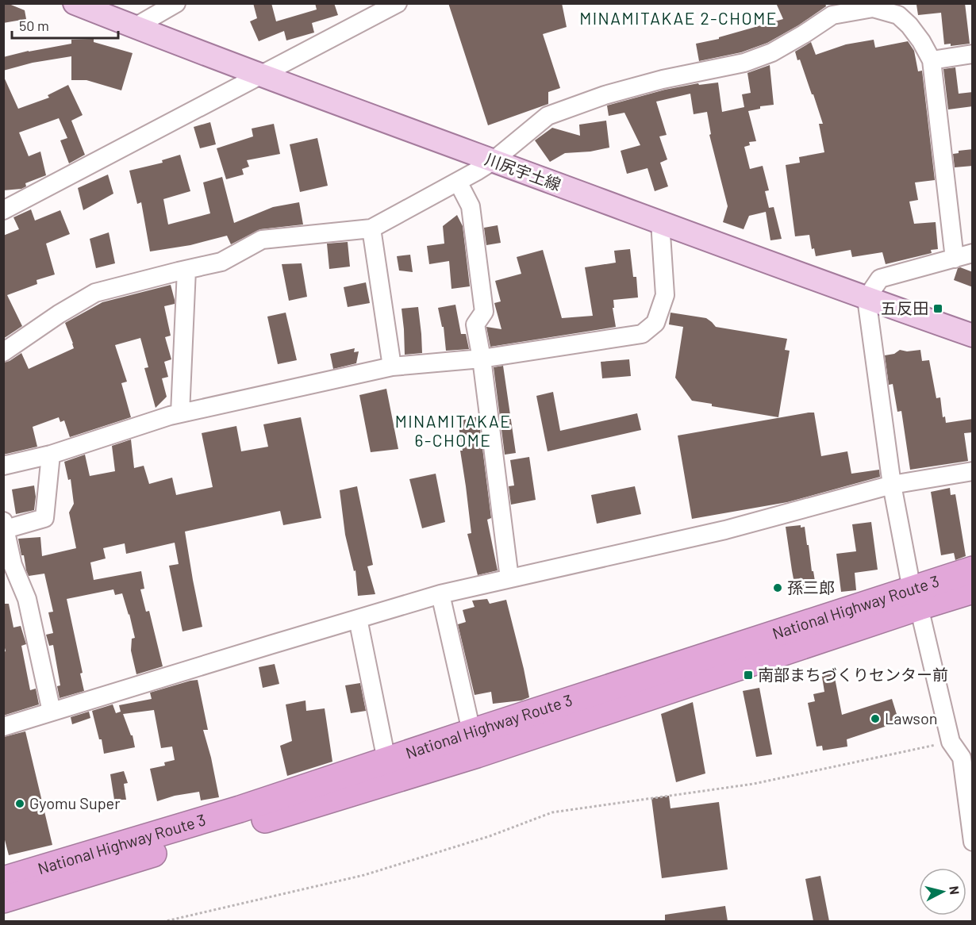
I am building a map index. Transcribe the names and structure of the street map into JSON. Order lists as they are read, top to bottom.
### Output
{
  "streets": {
    "highway": ["National Highway Route 3"],
    "main road": ["川尻宇土線"]
  },
  "districts": ["MINAMITAKAE 2-CHOME", "MINAMITAKAE 6-CHOME"],
  "places": {
    "transit": ["五反田", "南部まちづくりセンター前"],
    "other": ["孫三郎", "Lawson", "Gyomu Super"]
  },
  "scale_bar": "50 m",
  "north": "right"
}
